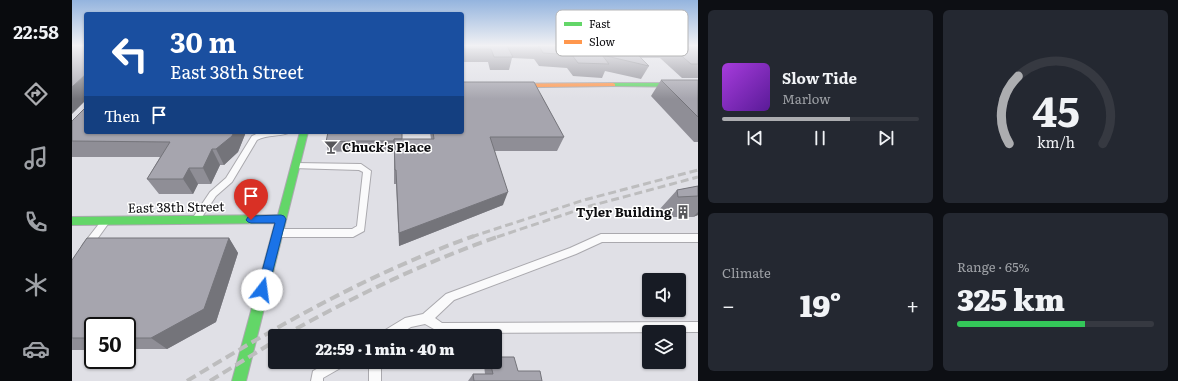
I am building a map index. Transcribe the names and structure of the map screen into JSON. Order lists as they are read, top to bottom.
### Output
{
  "streets": {
    "street": ["East 38th Street"]
  },
  "places": {
    "bar": ["Chuck's Place"],
    "building": ["Tyler Building"]
  },
  "legend": ["Fast", "Slow"],
  "page": {
    "tabs": "22:58",
    "turn": ["30 m", "East 38th Street"],
    "song": ["Slow Tide", "Marlow"],
    "then": "Then",
    "tile": [
      "Climate",
      ["Range · 65%", "325 km"]
    ],
    "heat": ["−", "19°", "+"],
    "limit": "50",
    "trip": "22:59 · 1 min · 40 m",
    "gauge": ["45", "km/h"]
  }
}
